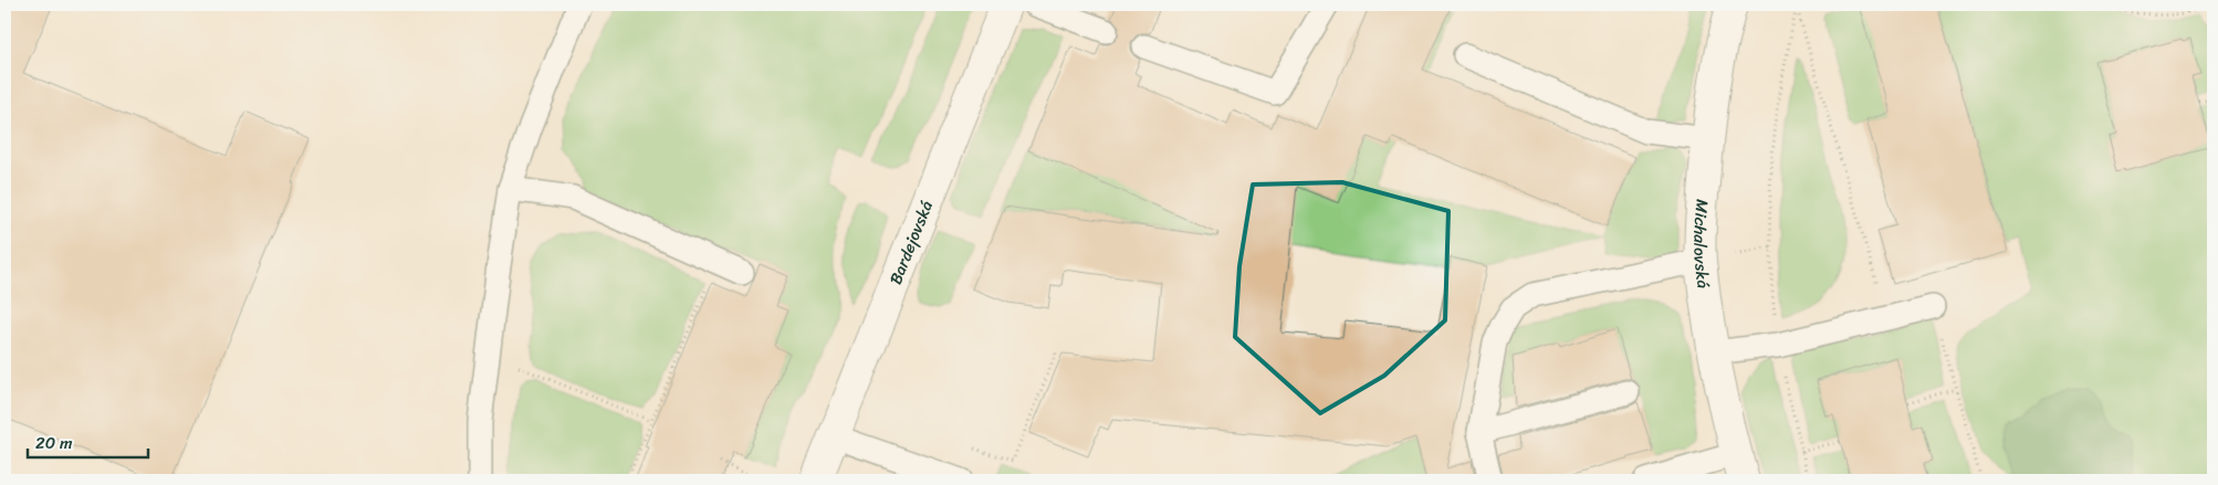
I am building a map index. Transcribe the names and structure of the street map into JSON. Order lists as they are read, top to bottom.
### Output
{
  "streets": {
    "street": ["Bardejovská", "Michalovská"]
  },
  "scale_bar": "20 m"
}
